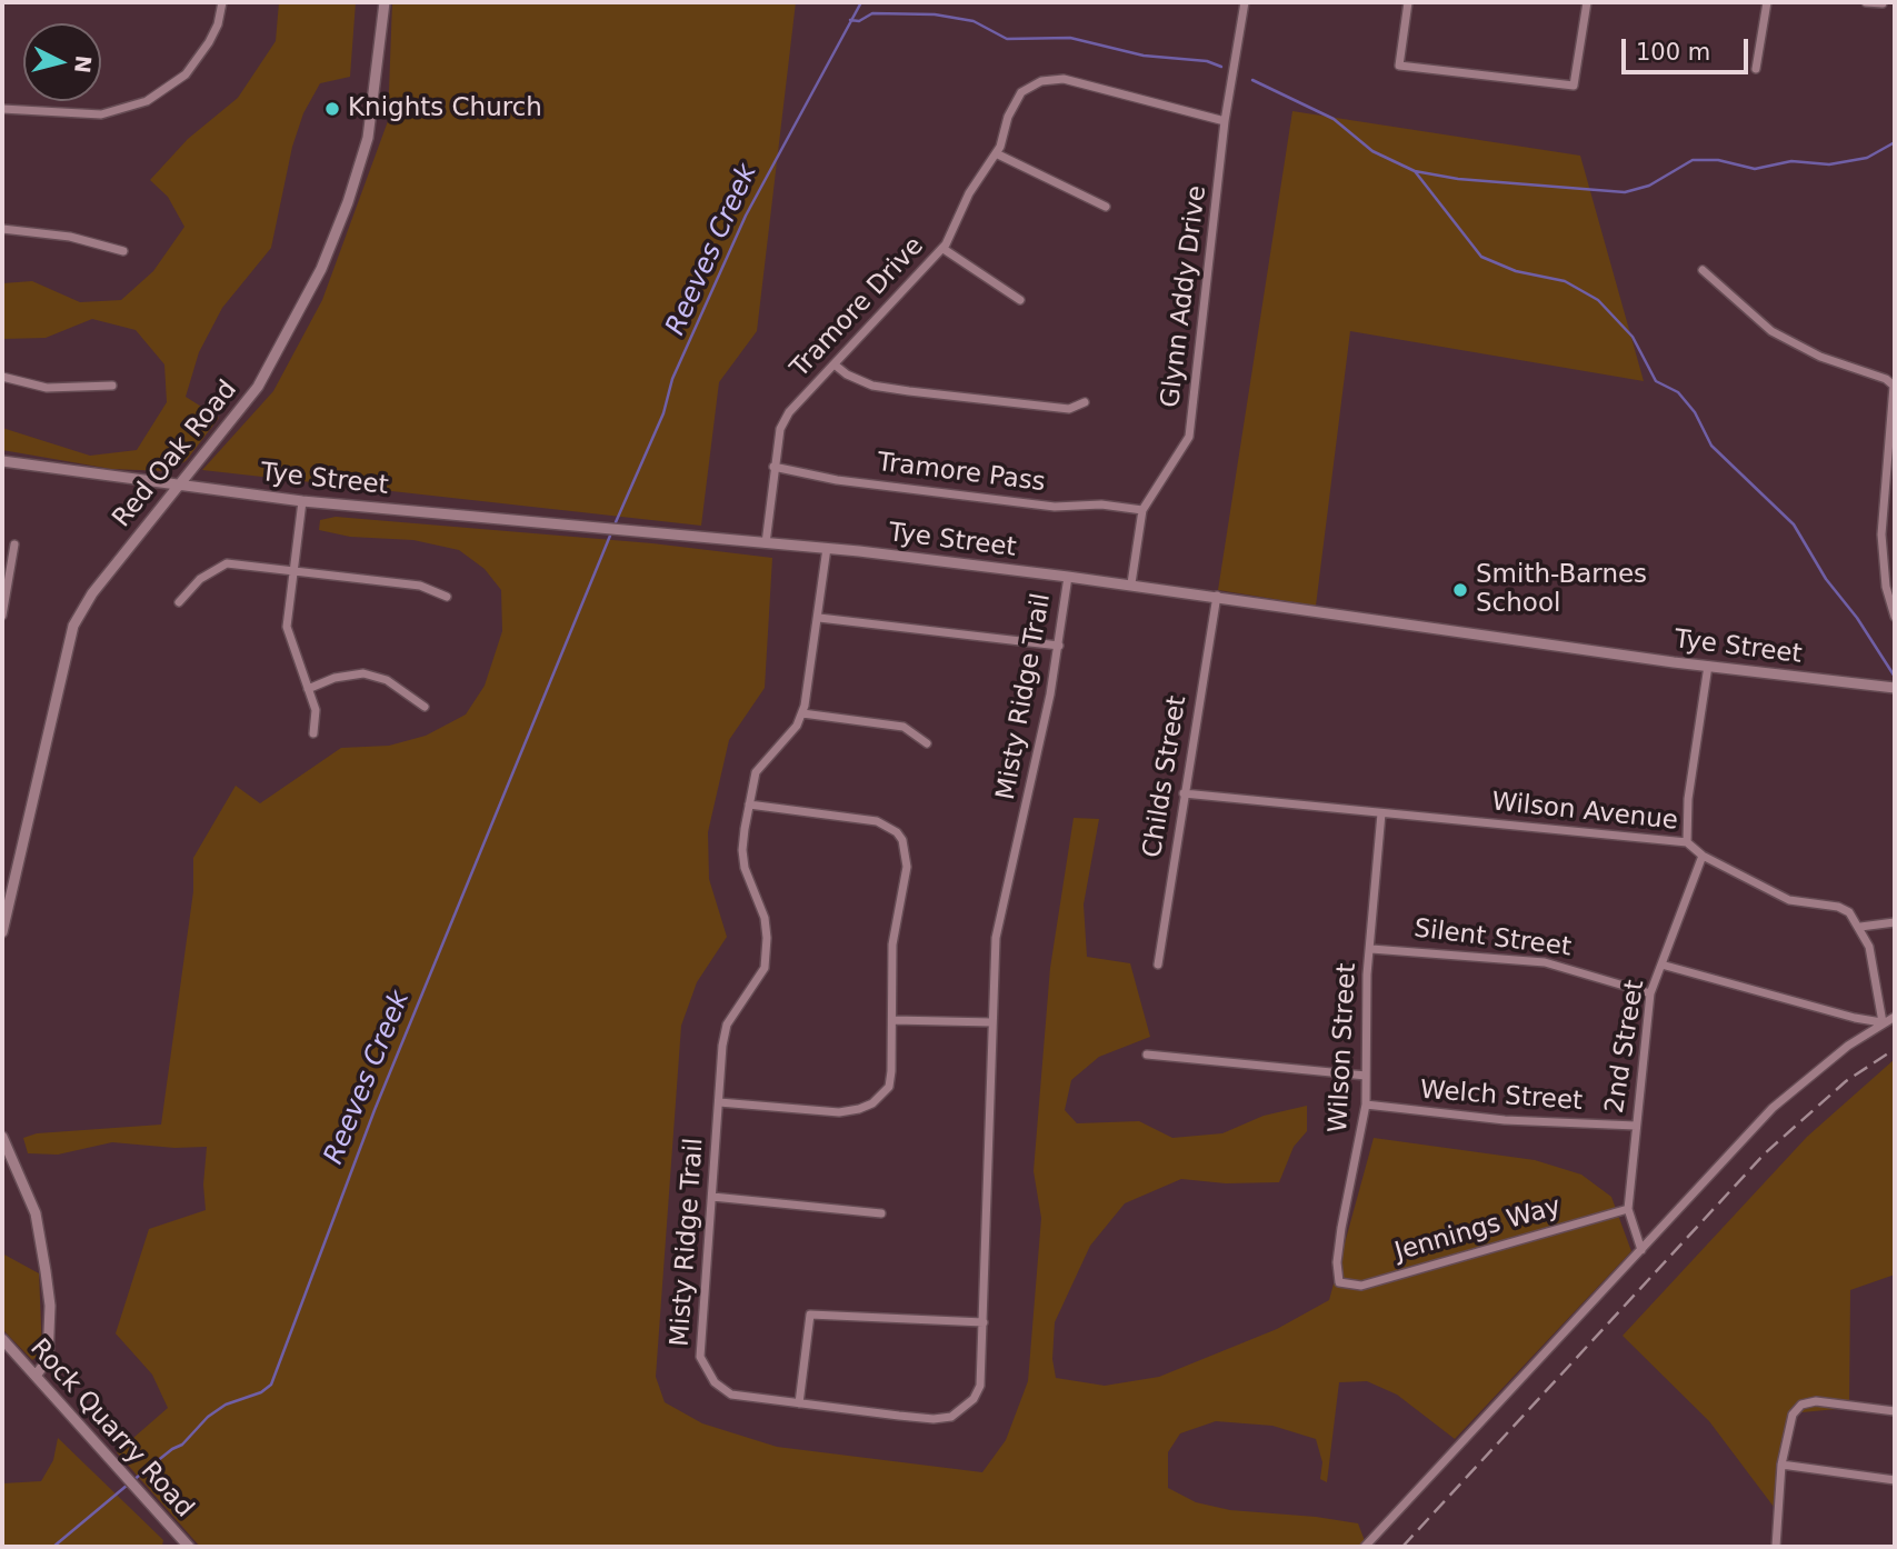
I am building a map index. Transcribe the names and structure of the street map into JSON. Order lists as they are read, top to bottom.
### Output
{
  "streets": {
    "street": [
      "Glynn Addy Drive",
      "Tramore Drive",
      "Red Oak Road",
      "Tramore Pass",
      "Tye Street",
      "Misty Ridge Trail",
      "Childs Street",
      "Wilson Avenue",
      "Silent Street",
      "2nd Street",
      "Wilson Street",
      "Welch Street",
      "Jennings Way",
      "Rock Quarry Road"
    ]
  },
  "crossings": [
    ["Glynn Addy Drive", "Tramore Drive"],
    ["Glynn Addy Drive", "Tramore Pass"],
    ["Glynn Addy Drive", "Tye Street"],
    ["Tramore Drive", "Tramore Pass"],
    ["Tramore Drive", "Tye Street"],
    ["Red Oak Road", "Tye Street"],
    ["Tye Street", "Misty Ridge Trail"],
    ["Tye Street", "Childs Street"],
    ["Childs Street", "Wilson Avenue"],
    ["Wilson Avenue", "2nd Street"],
    ["Wilson Avenue", "Wilson Street"],
    ["Silent Street", "2nd Street"],
    ["Silent Street", "Wilson Street"],
    ["2nd Street", "Welch Street"],
    ["2nd Street", "Jennings Way"],
    ["Wilson Street", "Welch Street"],
    ["Wilson Street", "Jennings Way"]
  ],
  "water": ["Reeves Creek"],
  "places": ["Knights Church", "Smith-Barnes School"],
  "scale_bar": "100 m",
  "north": "right"
}
